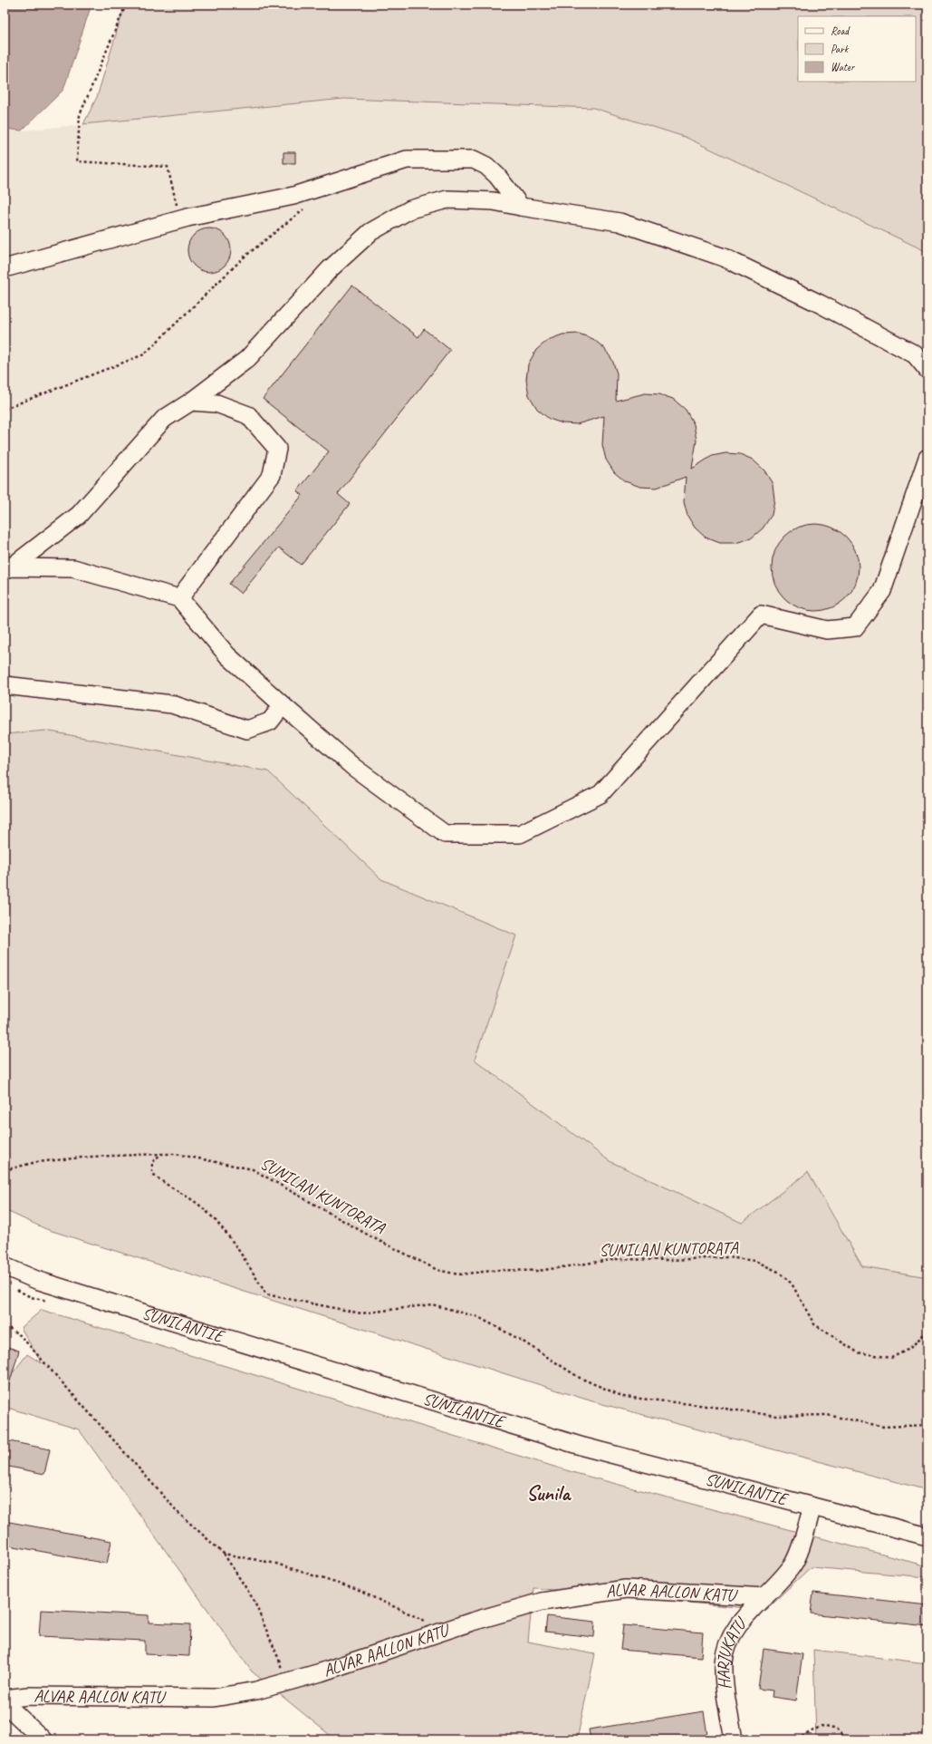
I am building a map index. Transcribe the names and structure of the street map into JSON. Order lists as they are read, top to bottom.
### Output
{
  "streets": {
    "street": ["SUNILANTIE", "ALVAR AALLON KATU", "HARJUKATU"],
    "path": ["SUNILAN KUNTORATA"]
  },
  "crossings": [
    ["SUNILANTIE", "HARJUKATU"],
    ["ALVAR AALLON KATU", "HARJUKATU"]
  ],
  "districts": ["Sunila"],
  "legend": ["Road", "Park", "Water"]
}
